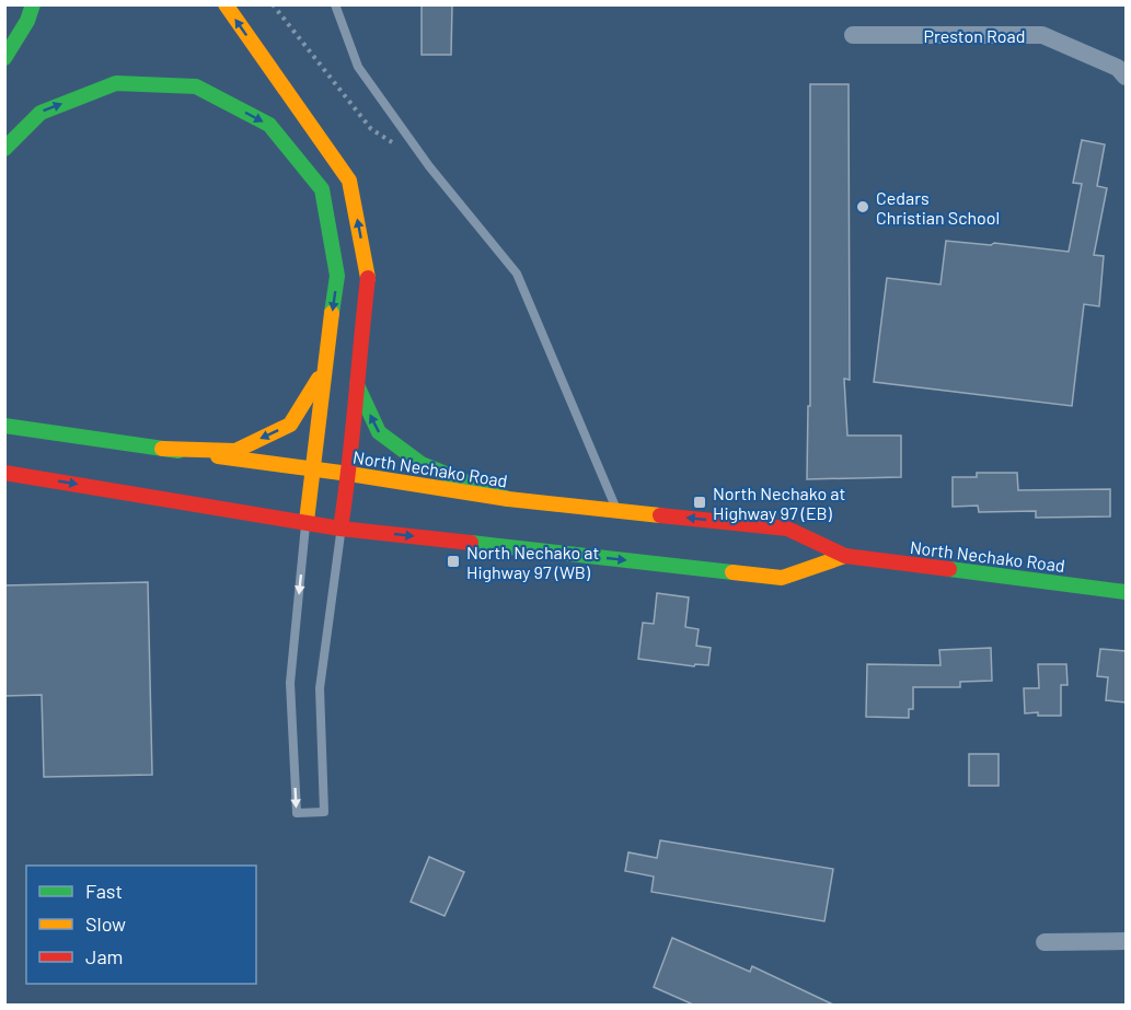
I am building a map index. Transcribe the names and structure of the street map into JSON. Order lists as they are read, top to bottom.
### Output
{
  "streets": {
    "main road": ["North Nechako Road"],
    "street": ["Preston Road"]
  },
  "places": {
    "other": ["Cedars Christian School"],
    "transit": ["North Nechako at Highway 97 (EB)", "North Nechako at Highway 97 (WB)"]
  },
  "legend": ["Fast", "Slow", "Jam"]
}
